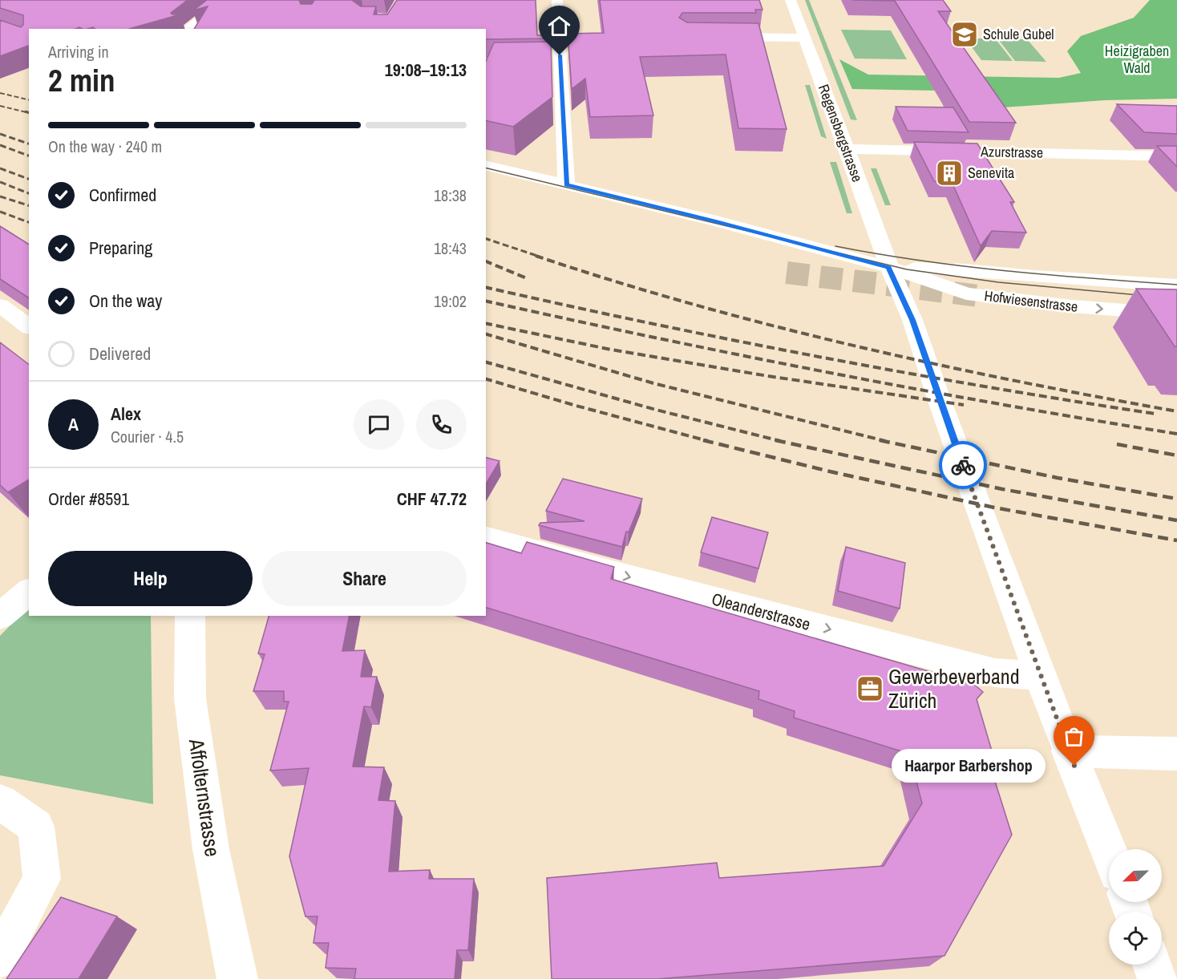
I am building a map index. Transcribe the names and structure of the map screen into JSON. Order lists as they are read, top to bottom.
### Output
{
  "streets": {
    "street": [
      "Regensbergstrasse",
      "Azurstrasse",
      "Hofwiesenstrasse",
      "Oleanderstrasse",
      "Affolternstrasse"
    ]
  },
  "crossings": [
    ["Regensbergstrasse", "Azurstrasse"],
    ["Regensbergstrasse", "Hofwiesenstrasse"],
    ["Regensbergstrasse", "Oleanderstrasse"]
  ],
  "one_way": ["Oleanderstrasse"],
  "parks": ["Heizigraben Wald"],
  "places": {
    "school or university": ["Schule Gubel"],
    "building": ["Senevita"],
    "office": ["Gewerbeverband Zürich"],
    "other": ["Haarpor Barbershop"]
  },
  "north": "bottom left",
  "page": {
    "heading": ["2 min", "Arriving in", "19:08–19:13"],
    "panel": [
      "Alex",
      "Courier · 4.5",
      "Order #8591",
      "CHF 47.72"
    ],
    "bar": "On the way · 240 m",
    "list": [
      ["Confirmed", "18:38"],
      ["Preparing", "18:43"],
      ["On the way", "19:02"],
      "Delivered"
    ],
    "round": "A",
    "buttons": ["Help", "Share"],
    "bubble": "Haarpor Barbershop"
  }
}
